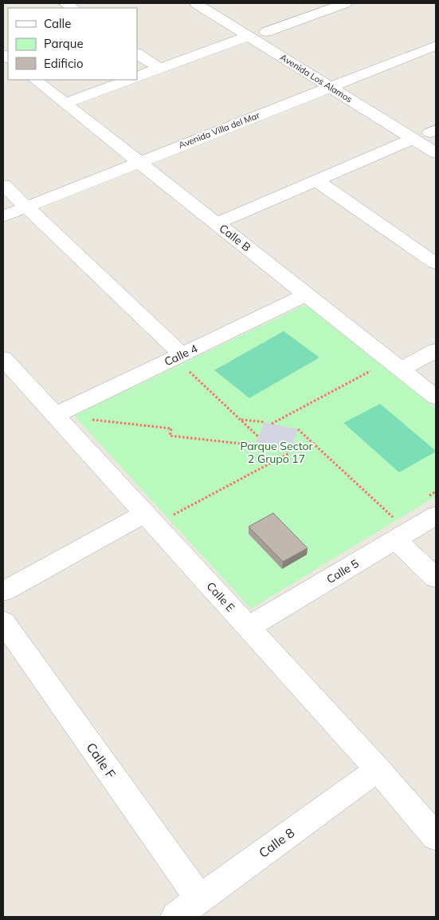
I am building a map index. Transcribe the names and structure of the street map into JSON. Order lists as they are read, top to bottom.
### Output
{
  "streets": {
    "street": [
      "Avenida Los Alamos",
      "Avenida Villa del Mar",
      "Calle B",
      "Calle 4",
      "Calle 5",
      "Calle E",
      "Calle F",
      "Calle 8"
    ]
  },
  "crossings": [
    ["Avenida Los Alamos", "Avenida Villa del Mar"],
    ["Avenida Villa del Mar", "Calle B"],
    ["Calle B", "Calle 4"],
    ["Calle 4", "Calle E"],
    ["Calle 5", "Calle E"],
    ["Calle E", "Calle 8"],
    ["Calle F", "Calle 8"]
  ],
  "parks": ["Parque Sector 2 Grupo 17"],
  "legend": ["Calle", "Parque", "Edificio"]
}
